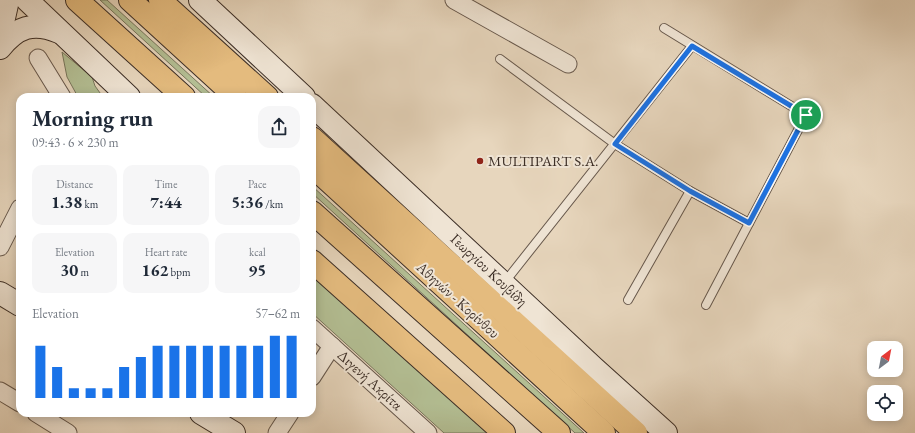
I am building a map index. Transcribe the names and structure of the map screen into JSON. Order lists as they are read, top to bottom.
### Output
{
  "streets": {
    "highway": ["Αθηνών - Κορίνθου"],
    "street": ["Γεωργίου Κουβίδη", "Διγενή Ακρίτα"]
  },
  "places": ["MULTIPART S.A."],
  "north": "top right",
  "page": {
    "heading": ["Morning run", "09:43 · 6 × 230 m"],
    "stats": [
      ["Distance", "1.38 km"],
      ["Time", "7:44"],
      ["Pace", "5:36 /km"],
      ["Elevation", "30 m"],
      ["Heart rate", "162 bpm"],
      ["kcal", "95"]
    ],
    "chart": ["Elevation", "57–62 m"]
  }
}
